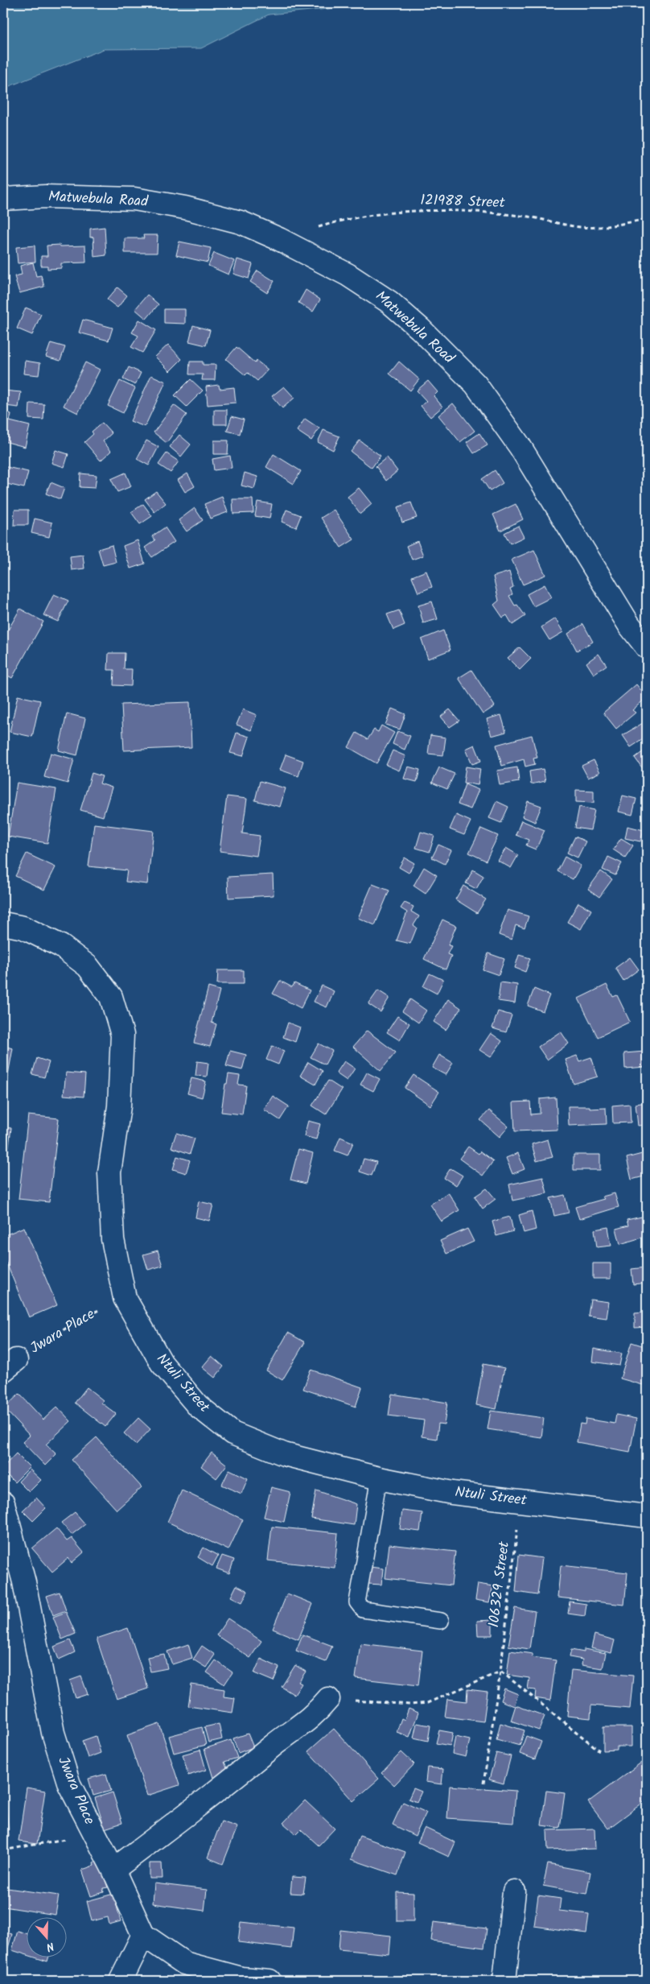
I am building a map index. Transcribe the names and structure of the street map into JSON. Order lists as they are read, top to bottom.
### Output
{
  "streets": {
    "street": ["Matwebula Road", "Jwara Place", "Ntuli Street"],
    "path": ["121988 Street", "106329 Street"]
  },
  "crossings": [
    ["Matwebula Road", "121988 Street"],
    ["Jwara Place", "Ntuli Street"],
    ["Ntuli Street", "106329 Street"]
  ],
  "north": "bottom"
}
